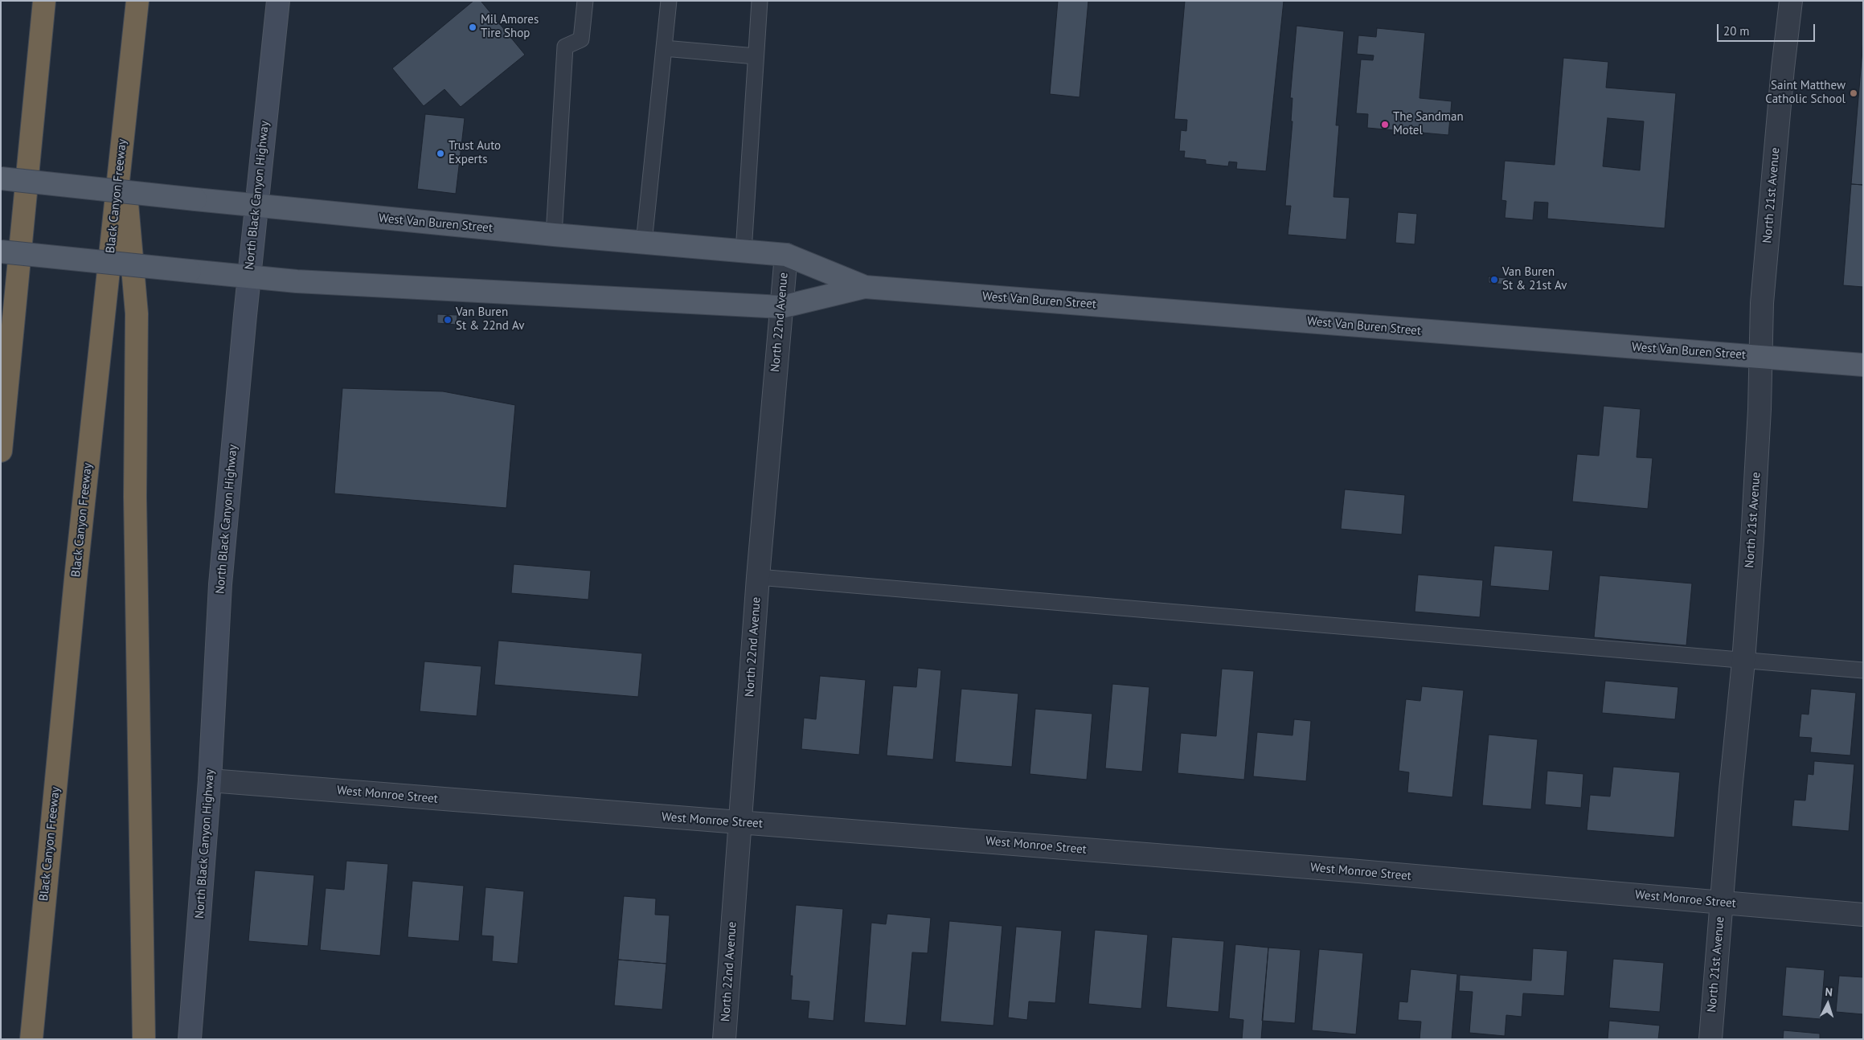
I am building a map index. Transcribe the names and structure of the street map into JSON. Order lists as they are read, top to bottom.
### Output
{
  "streets": {
    "highway": ["Black Canyon Freeway"],
    "main road": ["North Black Canyon Highway", "West Van Buren Street"],
    "street": ["North 21st Avenue", "North 22nd Avenue", "West Monroe Street"]
  },
  "crossings": [
    ["North Black Canyon Highway", "West Van Buren Street"],
    ["North Black Canyon Highway", "West Monroe Street"],
    ["North 21st Avenue", "West Van Buren Street"],
    ["North 21st Avenue", "West Monroe Street"],
    ["West Van Buren Street", "North 22nd Avenue"],
    ["North 22nd Avenue", "West Monroe Street"]
  ],
  "places": [
    "Mil Amores Tire Shop",
    "Saint Matthew Catholic School",
    "The Sandman Motel",
    "Trust Auto Experts",
    "Van Buren St & 21st Av",
    "Van Buren St & 22nd Av"
  ],
  "scale_bar": "20 m",
  "north": "top"
}
